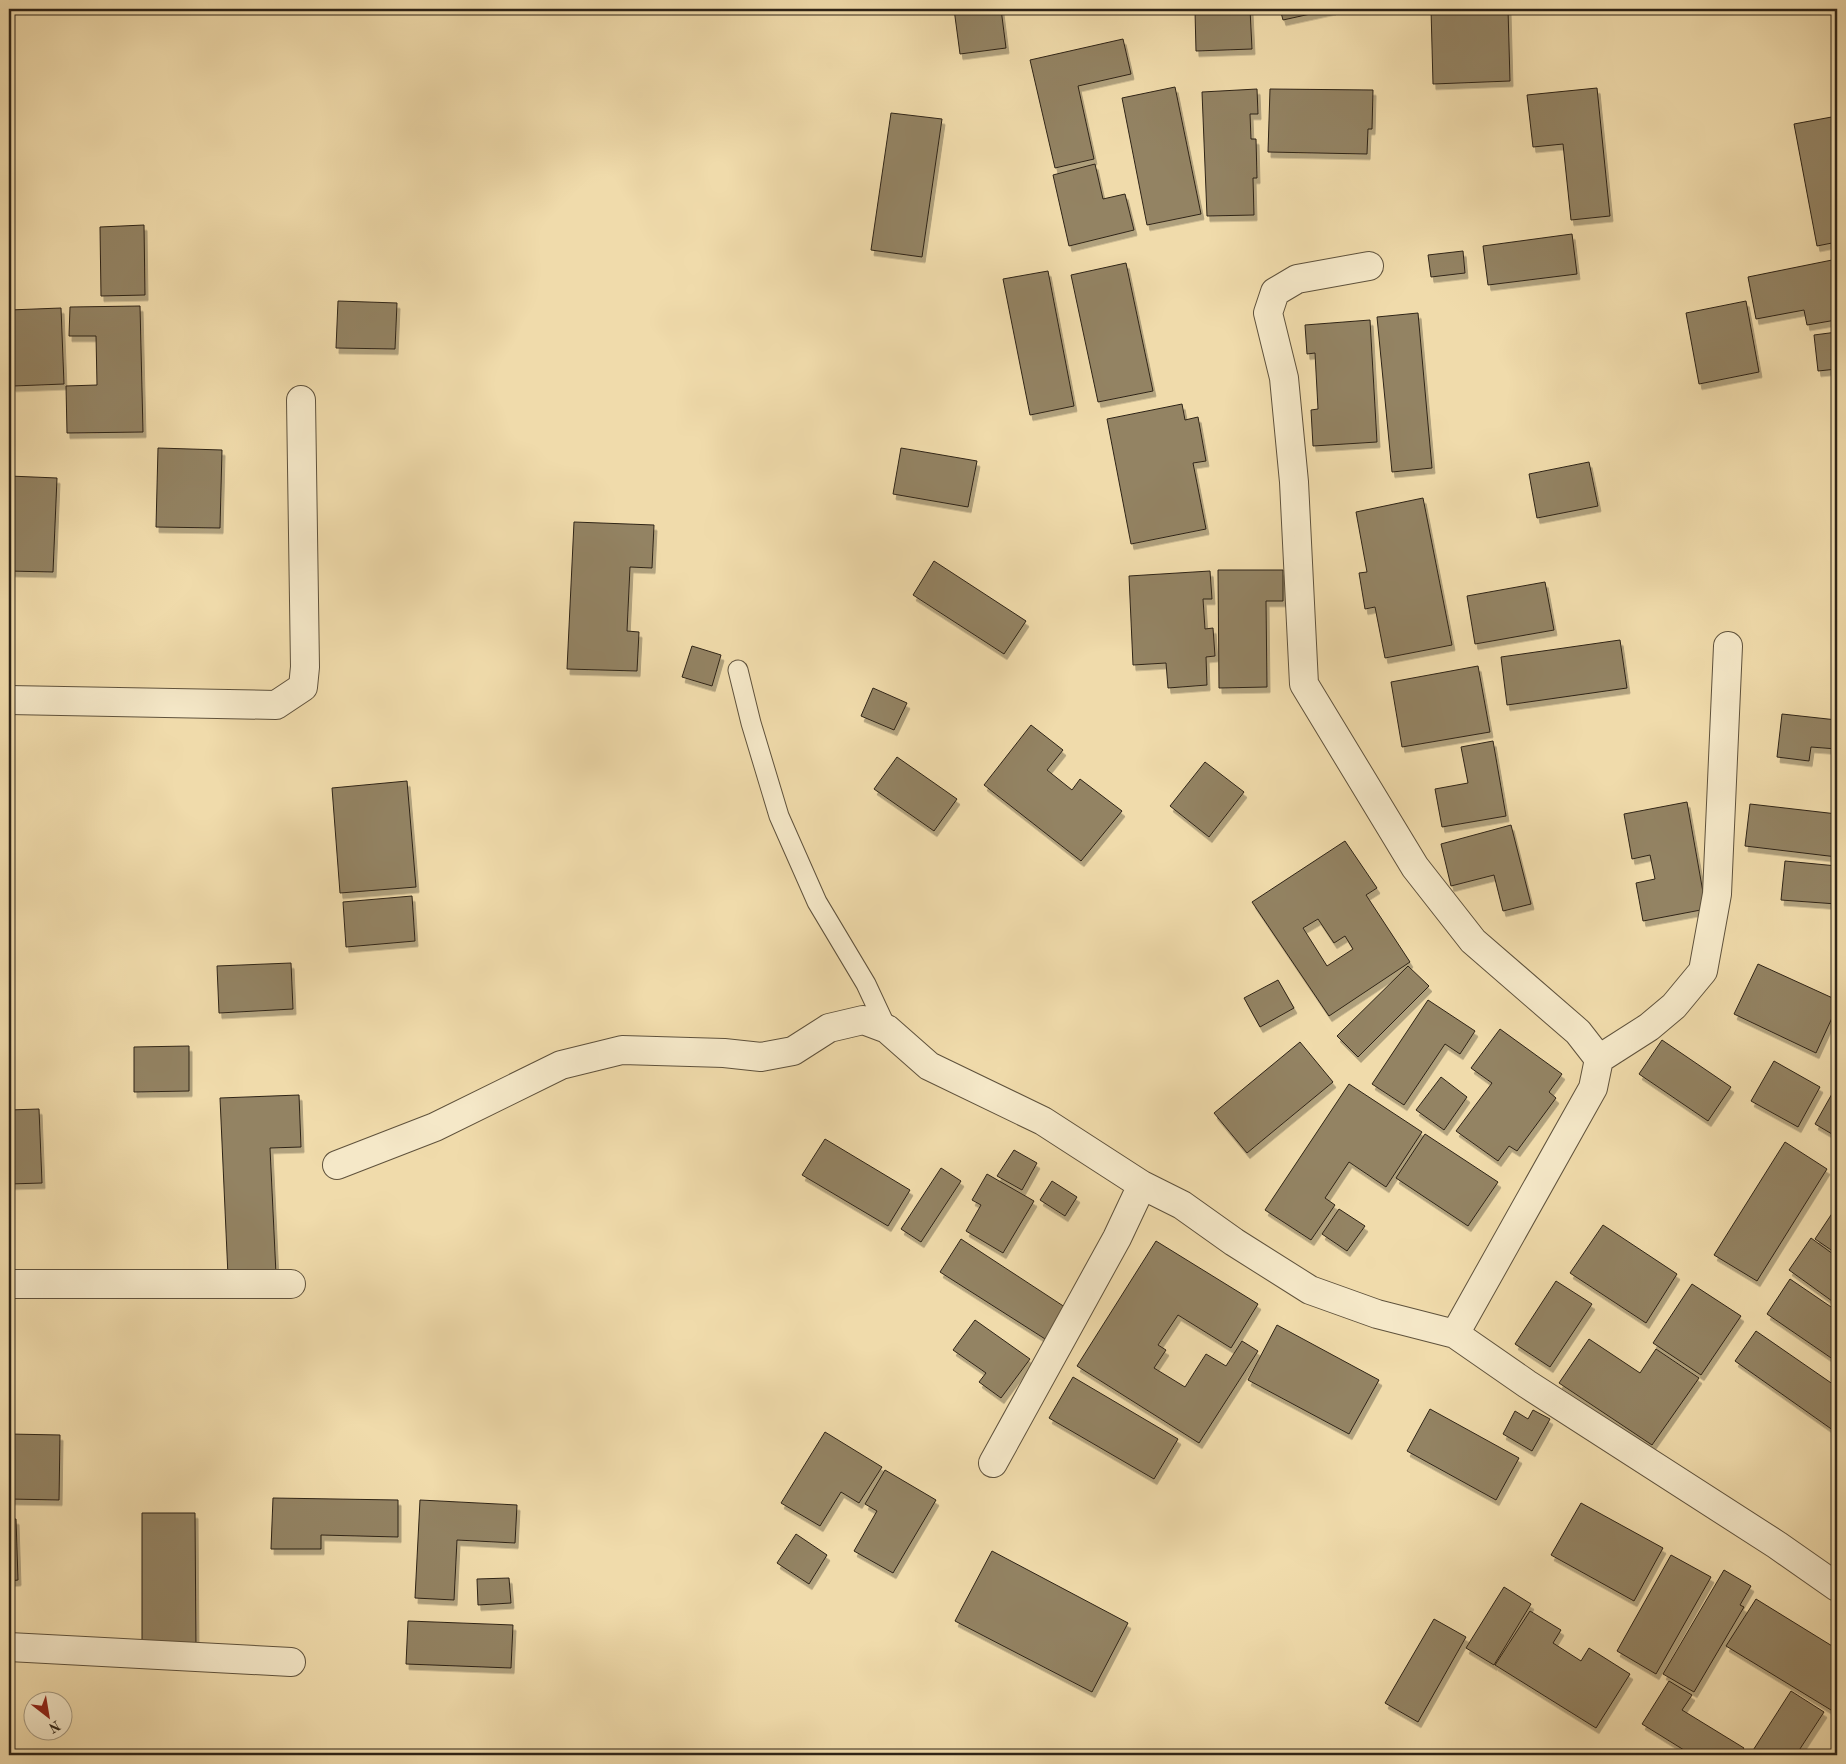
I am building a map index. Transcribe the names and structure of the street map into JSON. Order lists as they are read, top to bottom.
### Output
{
  "north": "bottom right"
}
